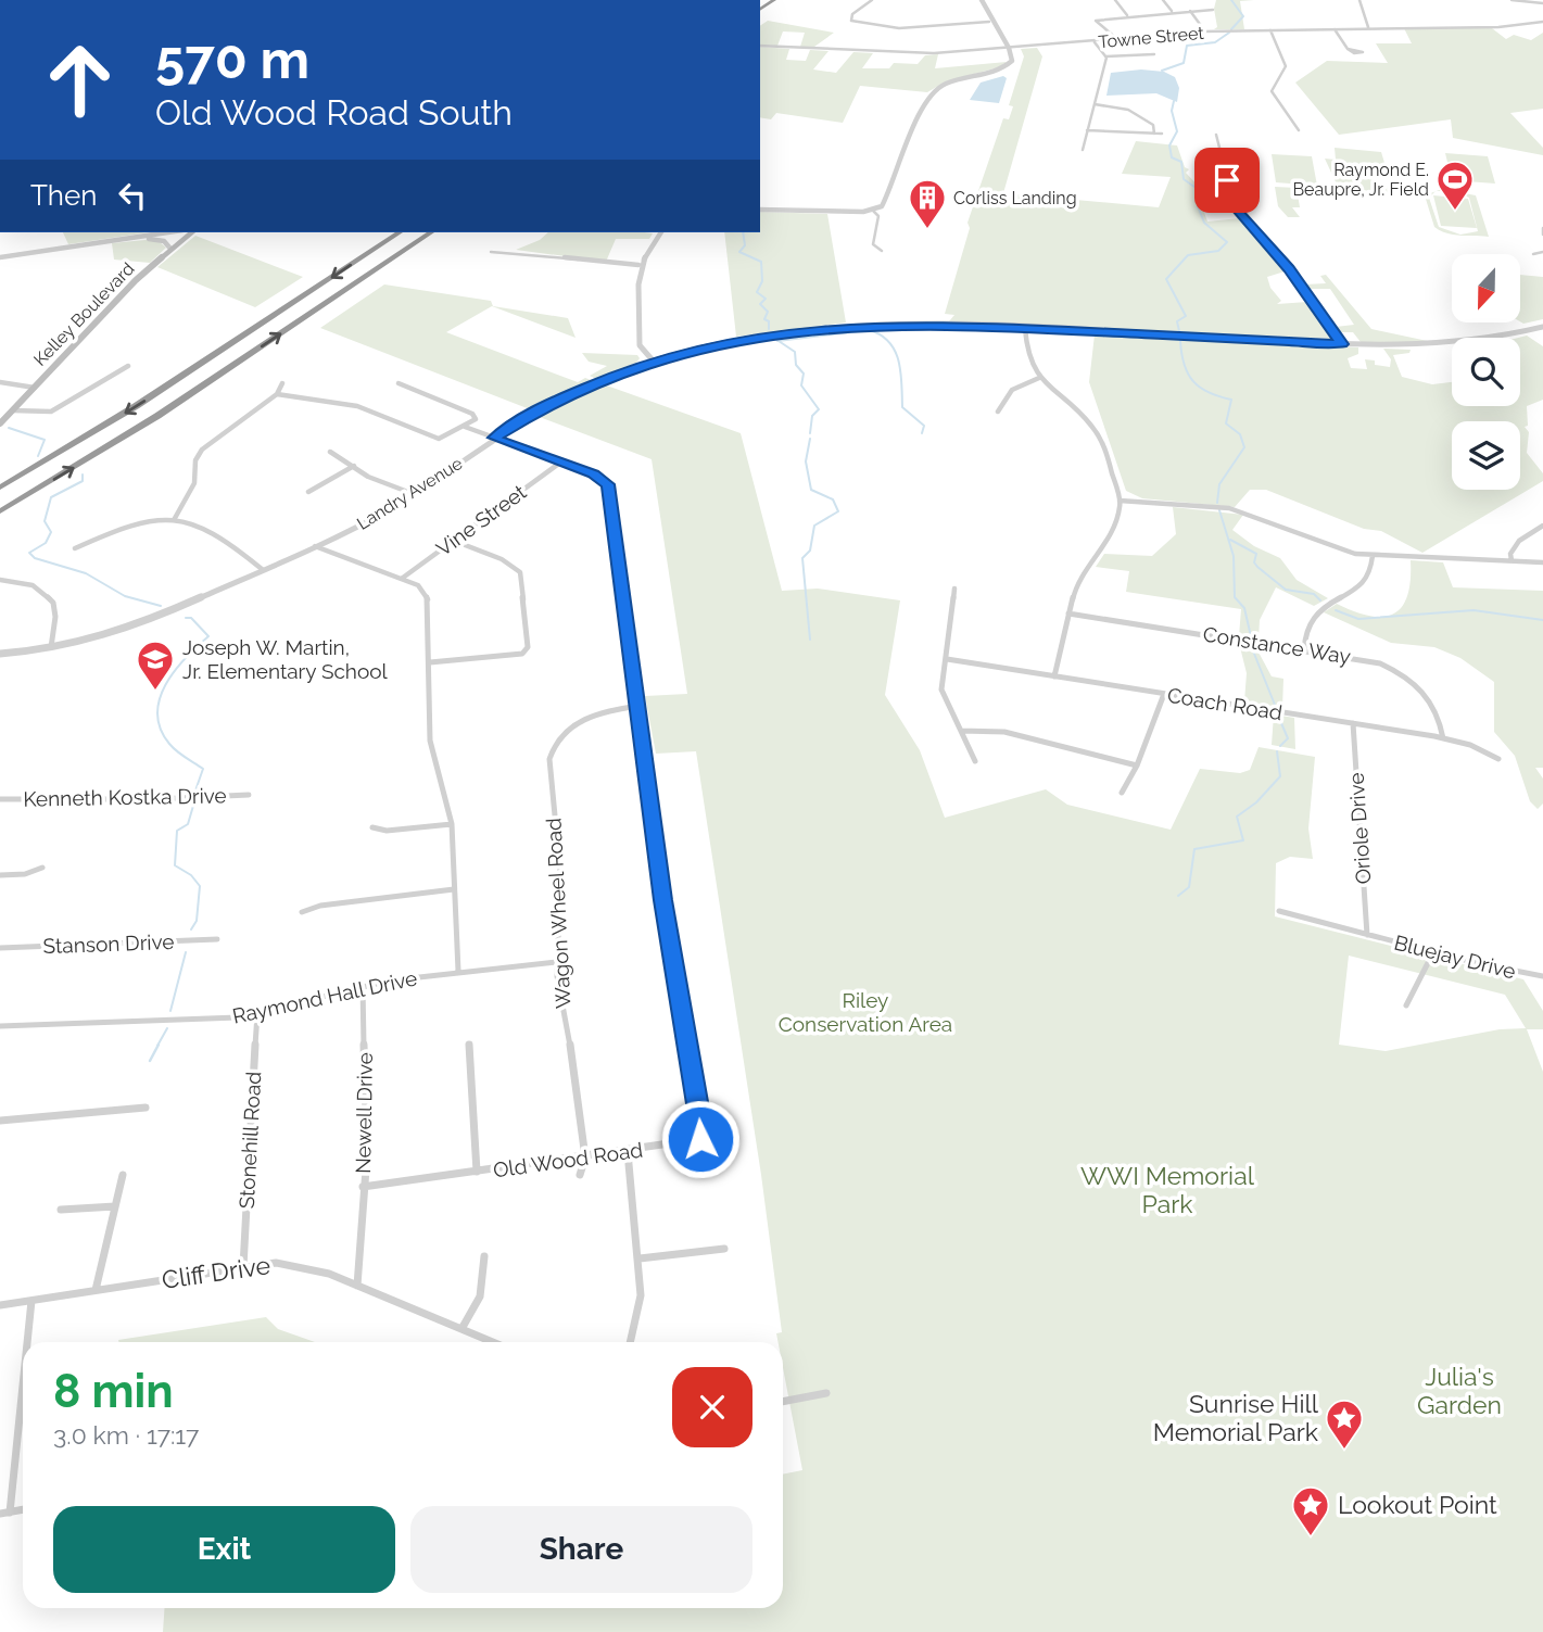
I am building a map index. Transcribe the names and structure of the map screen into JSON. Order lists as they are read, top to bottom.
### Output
{
  "streets": {
    "main road": ["Kelley Boulevard"],
    "street": [
      "Towne Street",
      "Landry Avenue",
      "Vine Street",
      "Constance Way",
      "Coach Road",
      "Kenneth Kostka Drive",
      "Oriole Drive",
      "Wagon Wheel Road",
      "Stanson Drive",
      "Bluejay Drive",
      "Raymond Hall Drive",
      "Newell Drive",
      "Stonehill Road",
      "Old Wood Road",
      "Cliff Drive"
    ]
  },
  "crossings": [
    ["Constance Way", "Coach Road"],
    ["Coach Road", "Oriole Drive"],
    ["Oriole Drive", "Bluejay Drive"],
    ["Wagon Wheel Road", "Raymond Hall Drive"],
    ["Wagon Wheel Road", "Old Wood Road"],
    ["Raymond Hall Drive", "Newell Drive"],
    ["Raymond Hall Drive", "Stonehill Road"],
    ["Newell Drive", "Old Wood Road"],
    ["Newell Drive", "Cliff Drive"],
    ["Stonehill Road", "Cliff Drive"]
  ],
  "parks": ["Riley Conservation Area", "WWI Memorial Park", "Julia's Garden"],
  "places": {
    "sports": ["Raymond E. Beaupre, Jr. Field"],
    "building": ["Corliss Landing"],
    "school or university": ["Joseph W. Martin, Jr. Elementary School"],
    "place": ["Sunrise Hill Memorial Park", "Lookout Point"]
  },
  "north": "bottom",
  "page": {
    "turn": ["570 m", "Old Wood Road South"],
    "then": "Then",
    "heading": ["8 min", "3.0 km · 17:17"],
    "buttons": ["Exit", "Share"]
  }
}
